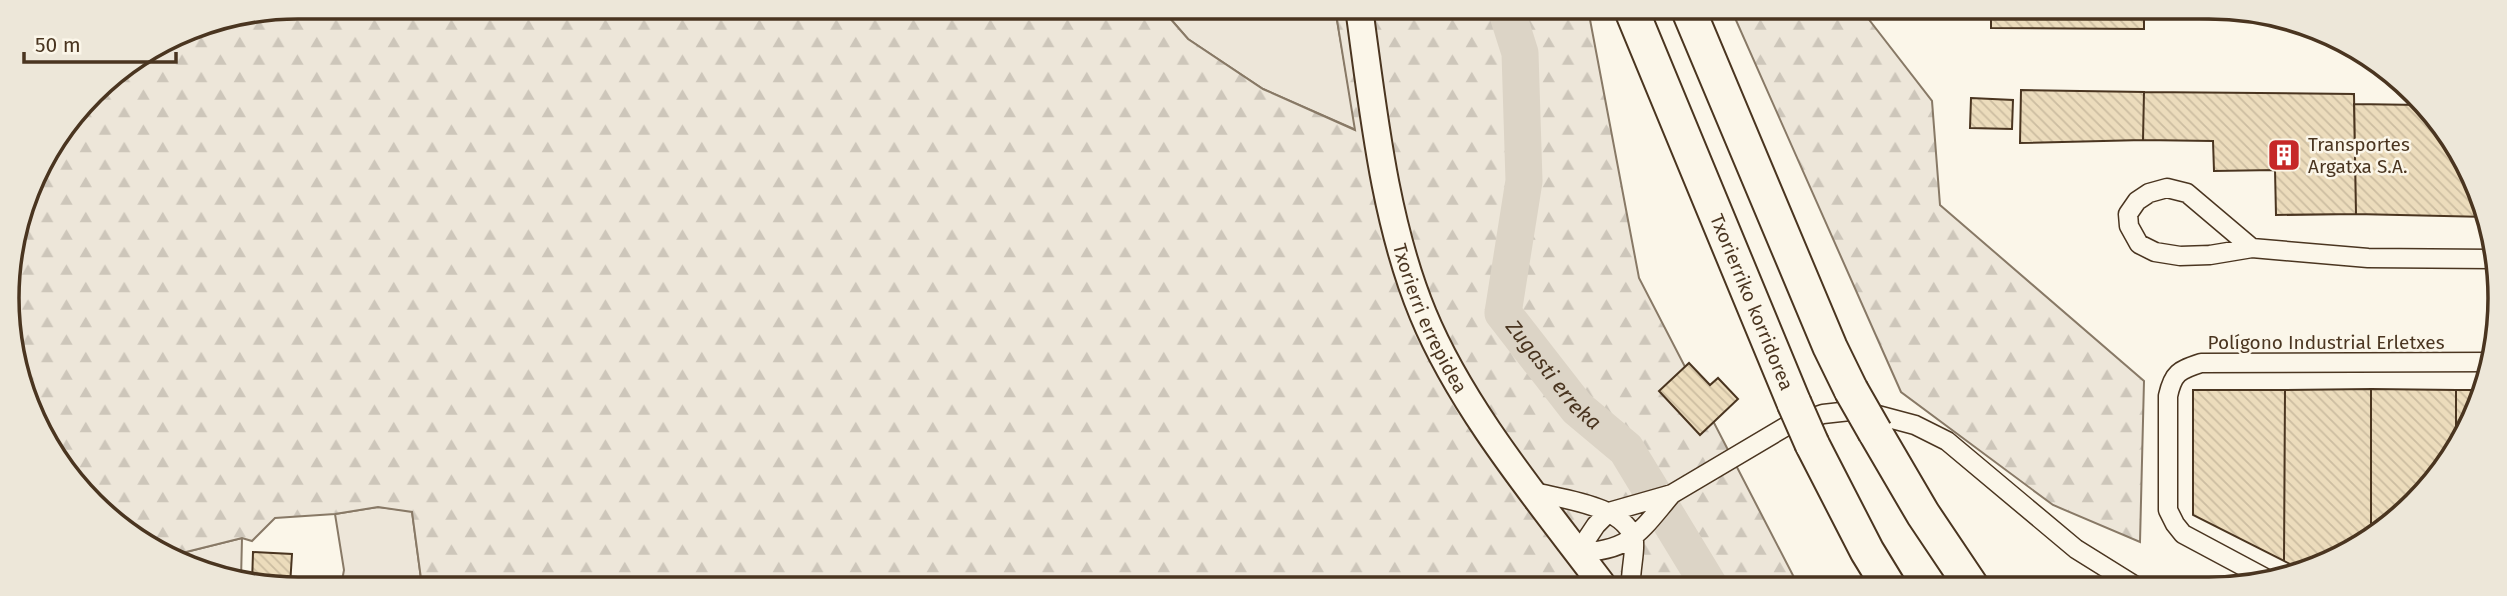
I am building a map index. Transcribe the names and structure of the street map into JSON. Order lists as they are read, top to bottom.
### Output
{
  "streets": {
    "highway": ["Txorierriko korridorea"],
    "main road": ["Txorierri errepidea"],
    "street": ["Polígono Industrial Erletxes"]
  },
  "water": ["Zugasti erreka"],
  "places": {
    "building": ["Transportes Argatxa S.A."]
  },
  "scale_bar": "50 m"
}
